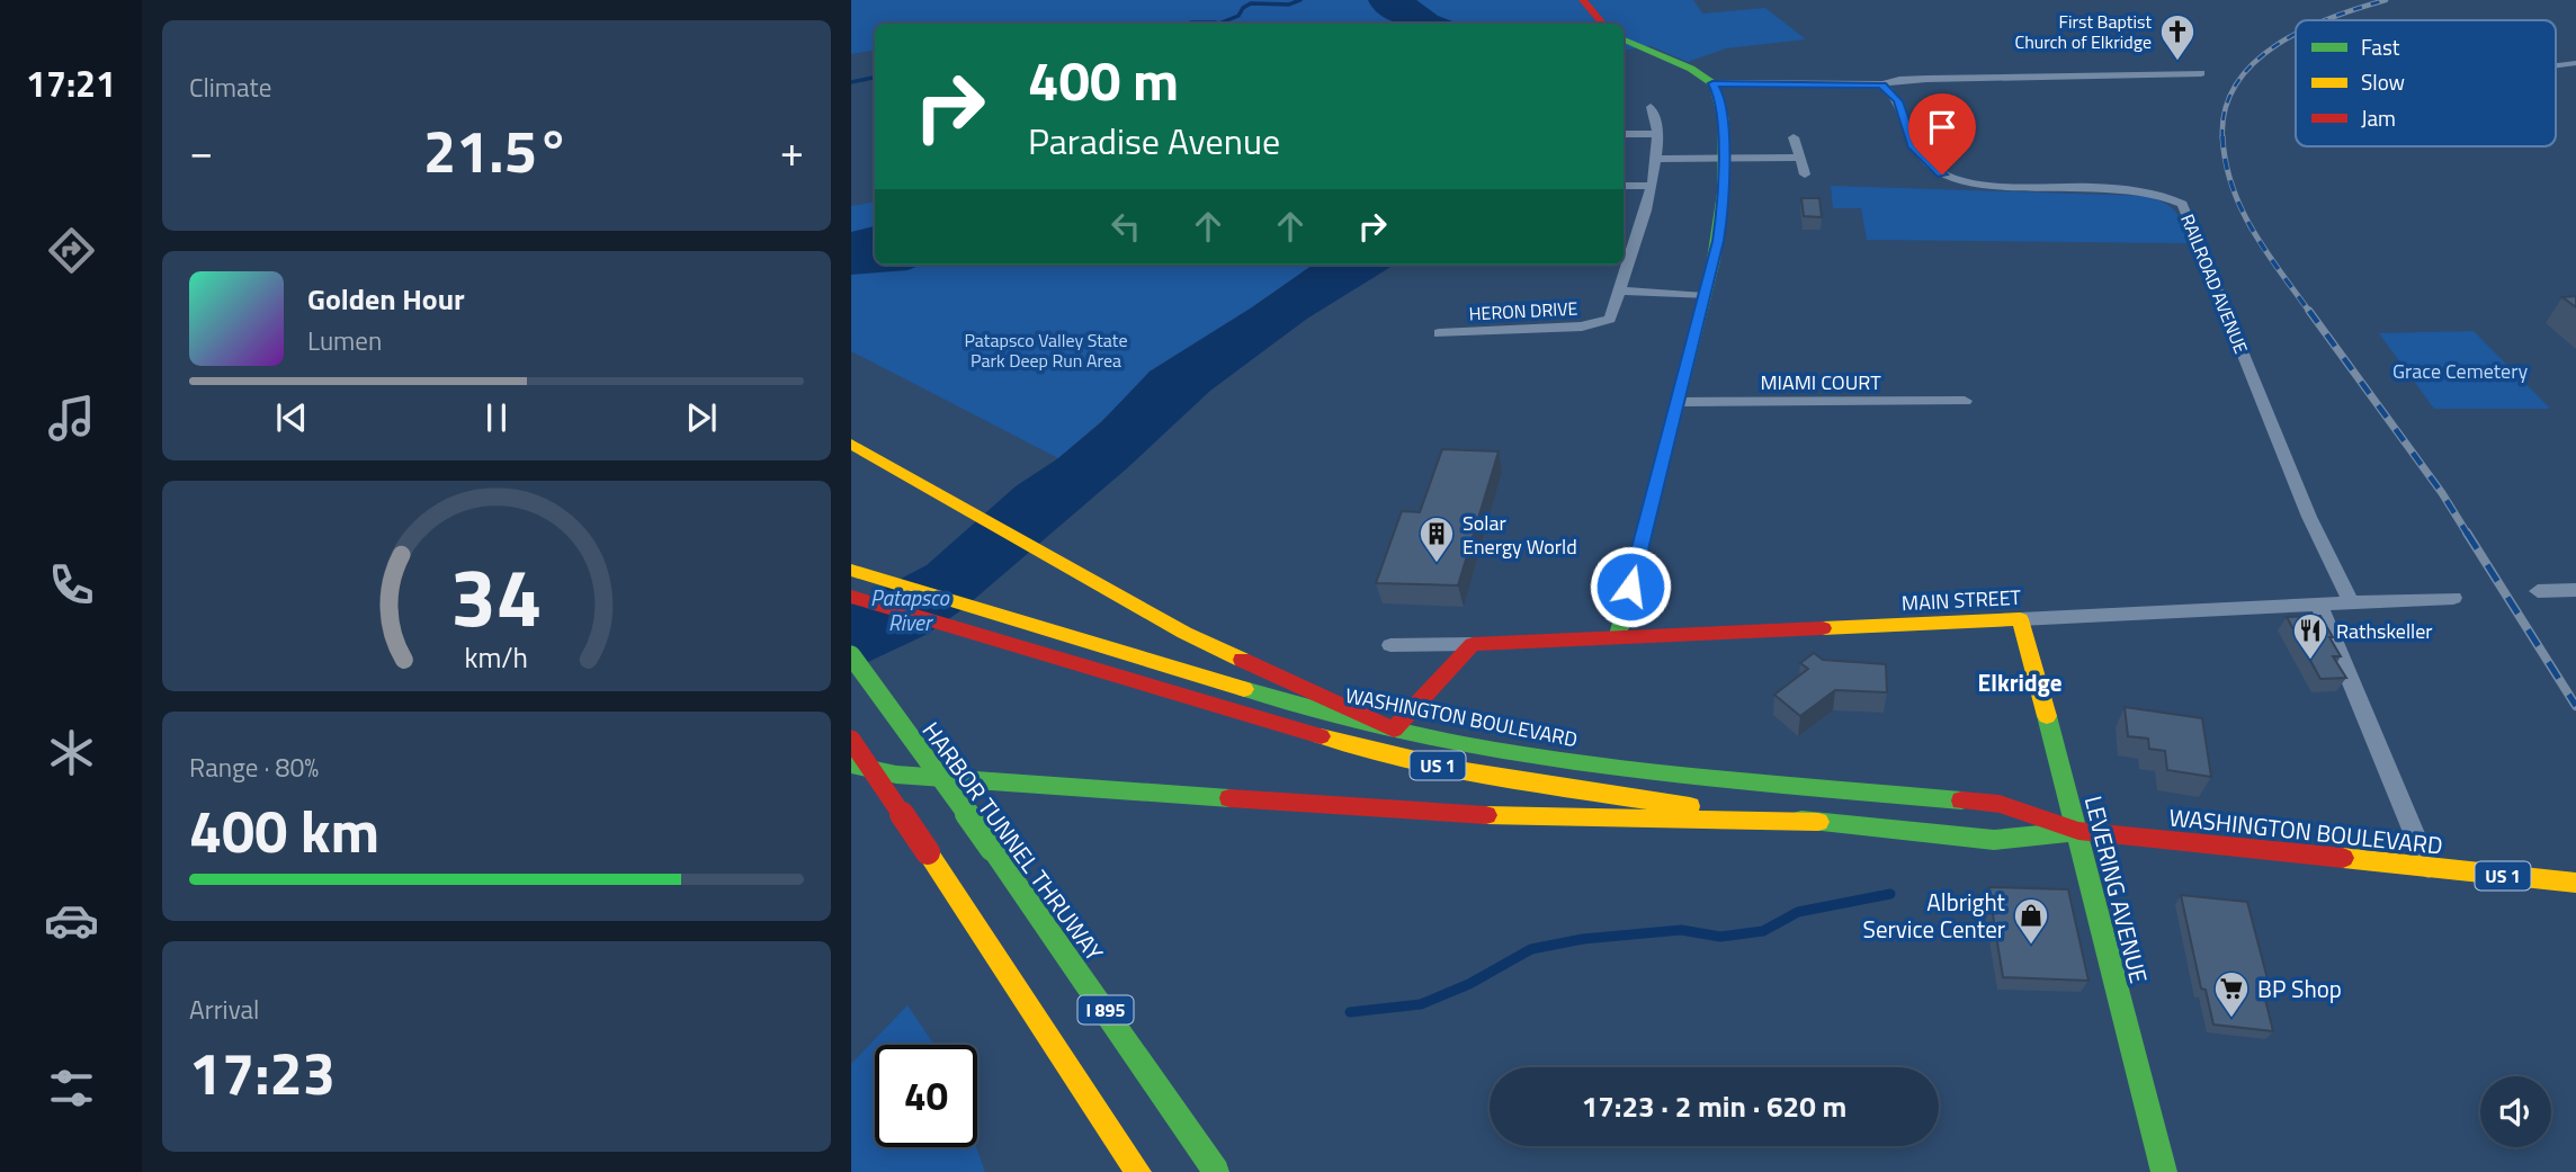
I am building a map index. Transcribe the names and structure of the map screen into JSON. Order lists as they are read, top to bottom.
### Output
{
  "streets": {
    "main road": [
      "MAIN STREET",
      "WASHINGTON BOULEVARD",
      "US 1",
      "HARBOR TUNNEL THRUWAY",
      "LEVERING AVENUE",
      "I 895"
    ],
    "street": ["RAILROAD AVENUE", "HERON DRIVE", "MIAMI COURT"]
  },
  "crossings": [
    ["RAILROAD AVENUE", "MAIN STREET"],
    ["MAIN STREET", "LEVERING AVENUE"],
    ["WASHINGTON BOULEVARD", "LEVERING AVENUE"]
  ],
  "districts": ["Elkridge"],
  "water": ["Patapsco River"],
  "parks": ["Patapsco Valley State Park Deep Run Area", "Grace Cemetery"],
  "places": {
    "church": ["First Baptist Church of Elkridge"],
    "building": ["Solar Energy World"],
    "restaurant": ["Rathskeller"],
    "shop": ["Albright Service Center"],
    "supermarket": ["BP Shop"]
  },
  "legend": ["Fast", "Slow", "Jam"],
  "page": {
    "tabs": "17:21",
    "tile": [
      "Climate",
      ["Range · 80%", "400 km"],
      ["Arrival", "17:23"]
    ],
    "turn": ["400 m", "Paradise Avenue"],
    "heat": ["−", "21.5°", "+"],
    "song": ["Golden Hour", "Lumen"],
    "limit": "40",
    "trip": "17:23 · 2 min · 620 m",
    "gauge": ["34", "km/h"]
  }
}
